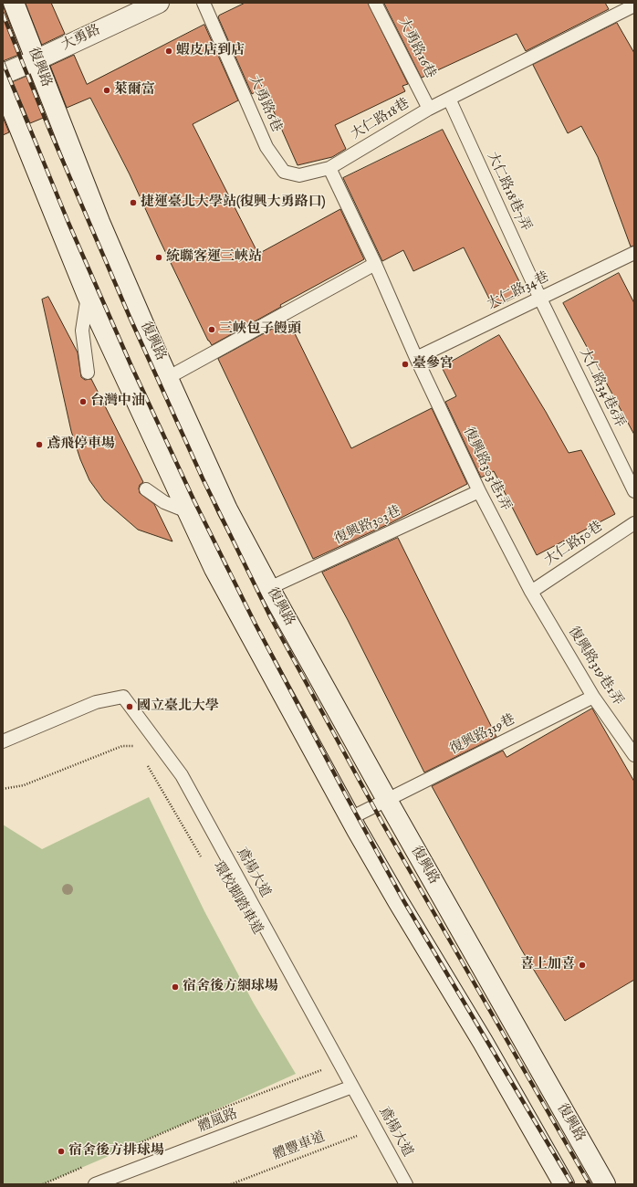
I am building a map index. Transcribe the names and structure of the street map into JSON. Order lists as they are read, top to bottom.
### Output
{
  "streets": {
    "main road": ["大勇路", "復興路"],
    "lane": [
      "大勇路16巷",
      "大勇路6巷",
      "大仁路18巷",
      "大仁路18巷7弄",
      "大仁路34巷",
      "大仁路34巷6弄",
      "復興路303巷1弄",
      "復興路303巷",
      "大仁路50巷",
      "復興路319巷1弄",
      "復興路319巷",
      "鳶揚大道",
      "體風路"
    ],
    "path": ["環校脚踏車道", "體豐車道"]
  },
  "crossings": [
    ["大勇路", "復興路"],
    ["大勇路16巷", "大仁路18巷"],
    ["復興路", "復興路303巷"],
    ["復興路", "復興路319巷"],
    ["大勇路6巷", "大仁路18巷"],
    ["大仁路18巷", "大仁路18巷7弄"],
    ["大仁路18巷7弄", "大仁路34巷"],
    ["大仁路18巷7弄", "大仁路34巷6弄"],
    ["大仁路34巷", "大仁路34巷6弄"],
    ["大仁路34巷", "復興路303巷1弄"],
    ["復興路303巷1弄", "復興路303巷"],
    ["復興路303巷1弄", "大仁路50巷"],
    ["復興路303巷1弄", "復興路319巷1弄"],
    ["大仁路50巷", "復興路319巷1弄"],
    ["復興路319巷1弄", "復興路319巷"],
    ["鳶揚大道", "體風路"],
    ["鳶揚大道", "體豐車道"]
  ],
  "places": [
    "蝦皮店到店",
    "萊爾富",
    "捷運臺北大學站(復興大勇路口)",
    "統聯客運三峽站",
    "三峽包子饅頭",
    "臺參宮",
    "台灣中油",
    "鳶飛停車場",
    "國立臺北大學",
    "喜上加喜",
    "宿舍後方網球場",
    "宿舍後方排球場"
  ]
}
